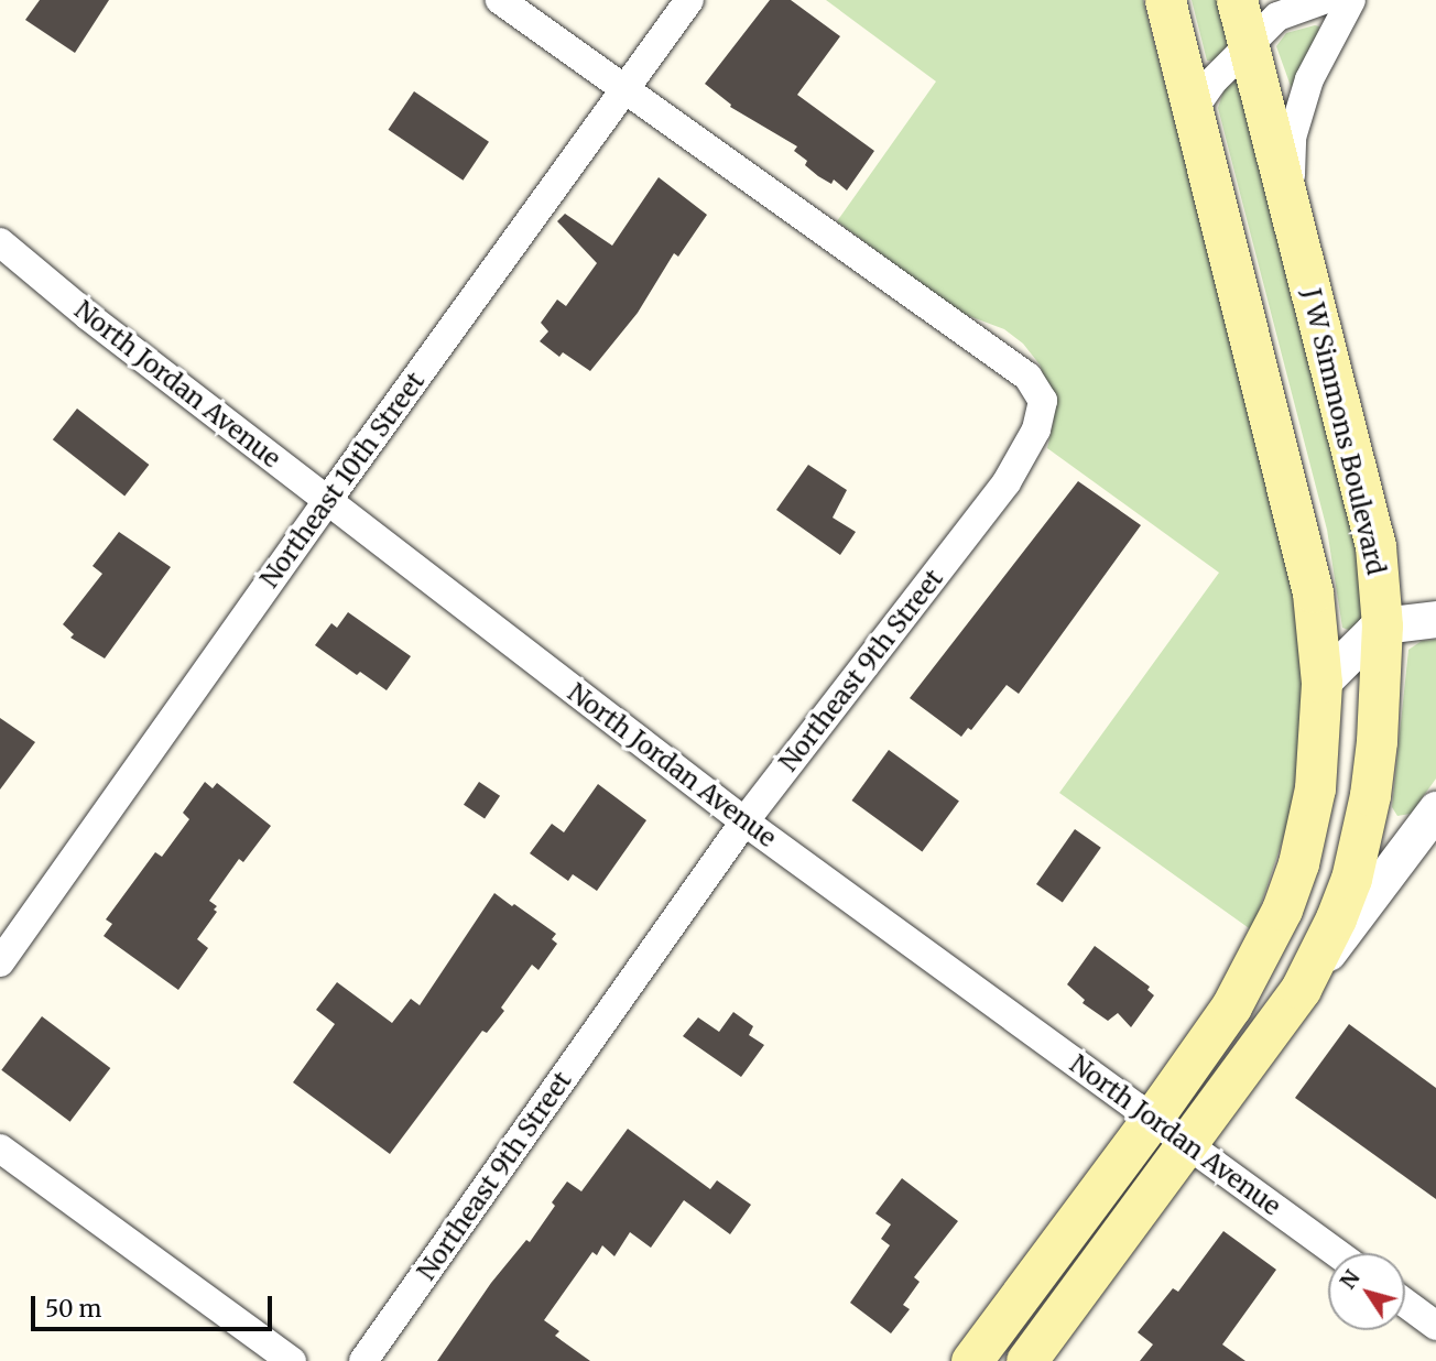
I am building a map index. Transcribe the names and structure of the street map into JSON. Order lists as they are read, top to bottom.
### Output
{
  "streets": {
    "main road": ["J W Simmons Boulevard"],
    "street": ["North Jordan Avenue", "Northeast 10th Street", "Northeast 9th Street"]
  },
  "crossings": [
    ["North Jordan Avenue", "J W Simmons Boulevard"],
    ["North Jordan Avenue", "Northeast 10th Street"],
    ["North Jordan Avenue", "Northeast 9th Street"],
    ["Northeast 10th Street", "Northeast 9th Street"]
  ],
  "scale_bar": "50 m",
  "north": "top left"
}
